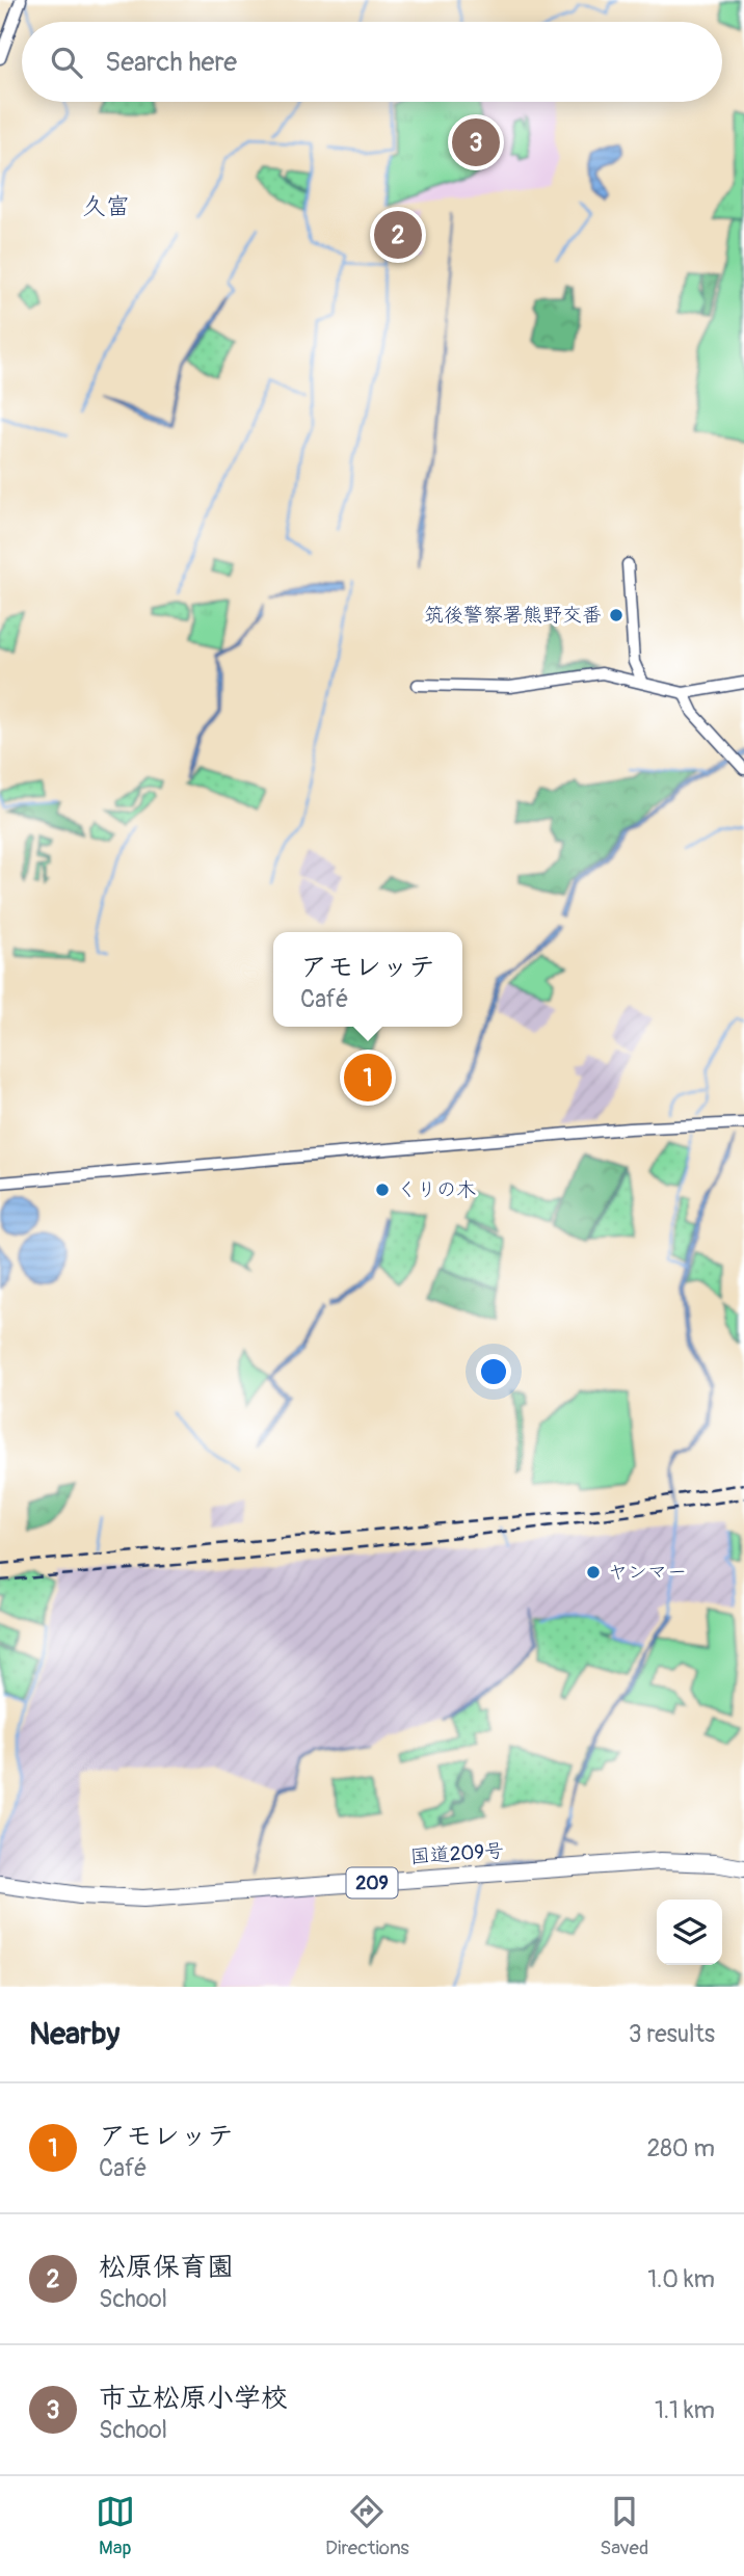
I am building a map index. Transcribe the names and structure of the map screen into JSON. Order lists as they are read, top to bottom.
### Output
{
  "streets": {
    "highway": ["国道209号", "209"]
  },
  "districts": ["久富"],
  "places": ["筑後警察署熊野交番", "くりの木", "ヤンマー"],
  "page": {
    "search": "Search here",
    "pins": ["3", "2", "1"],
    "popup": ["アモレッテ", "Café"],
    "heading": ["Nearby", "3 results"],
    "list": [
      {
        "mark": "1",
        "name": "アモレッテ",
        "note": "Café",
        "value": "280 m"
      },
      {
        "mark": "2",
        "name": "松原保育園",
        "note": "School",
        "value": "1.0 km"
      },
      {
        "mark": "3",
        "name": "市立松原小学校",
        "note": "School",
        "value": "1.1 km"
      }
    ],
    "nav": ["Map", "Directions", "Saved"]
  }
}
